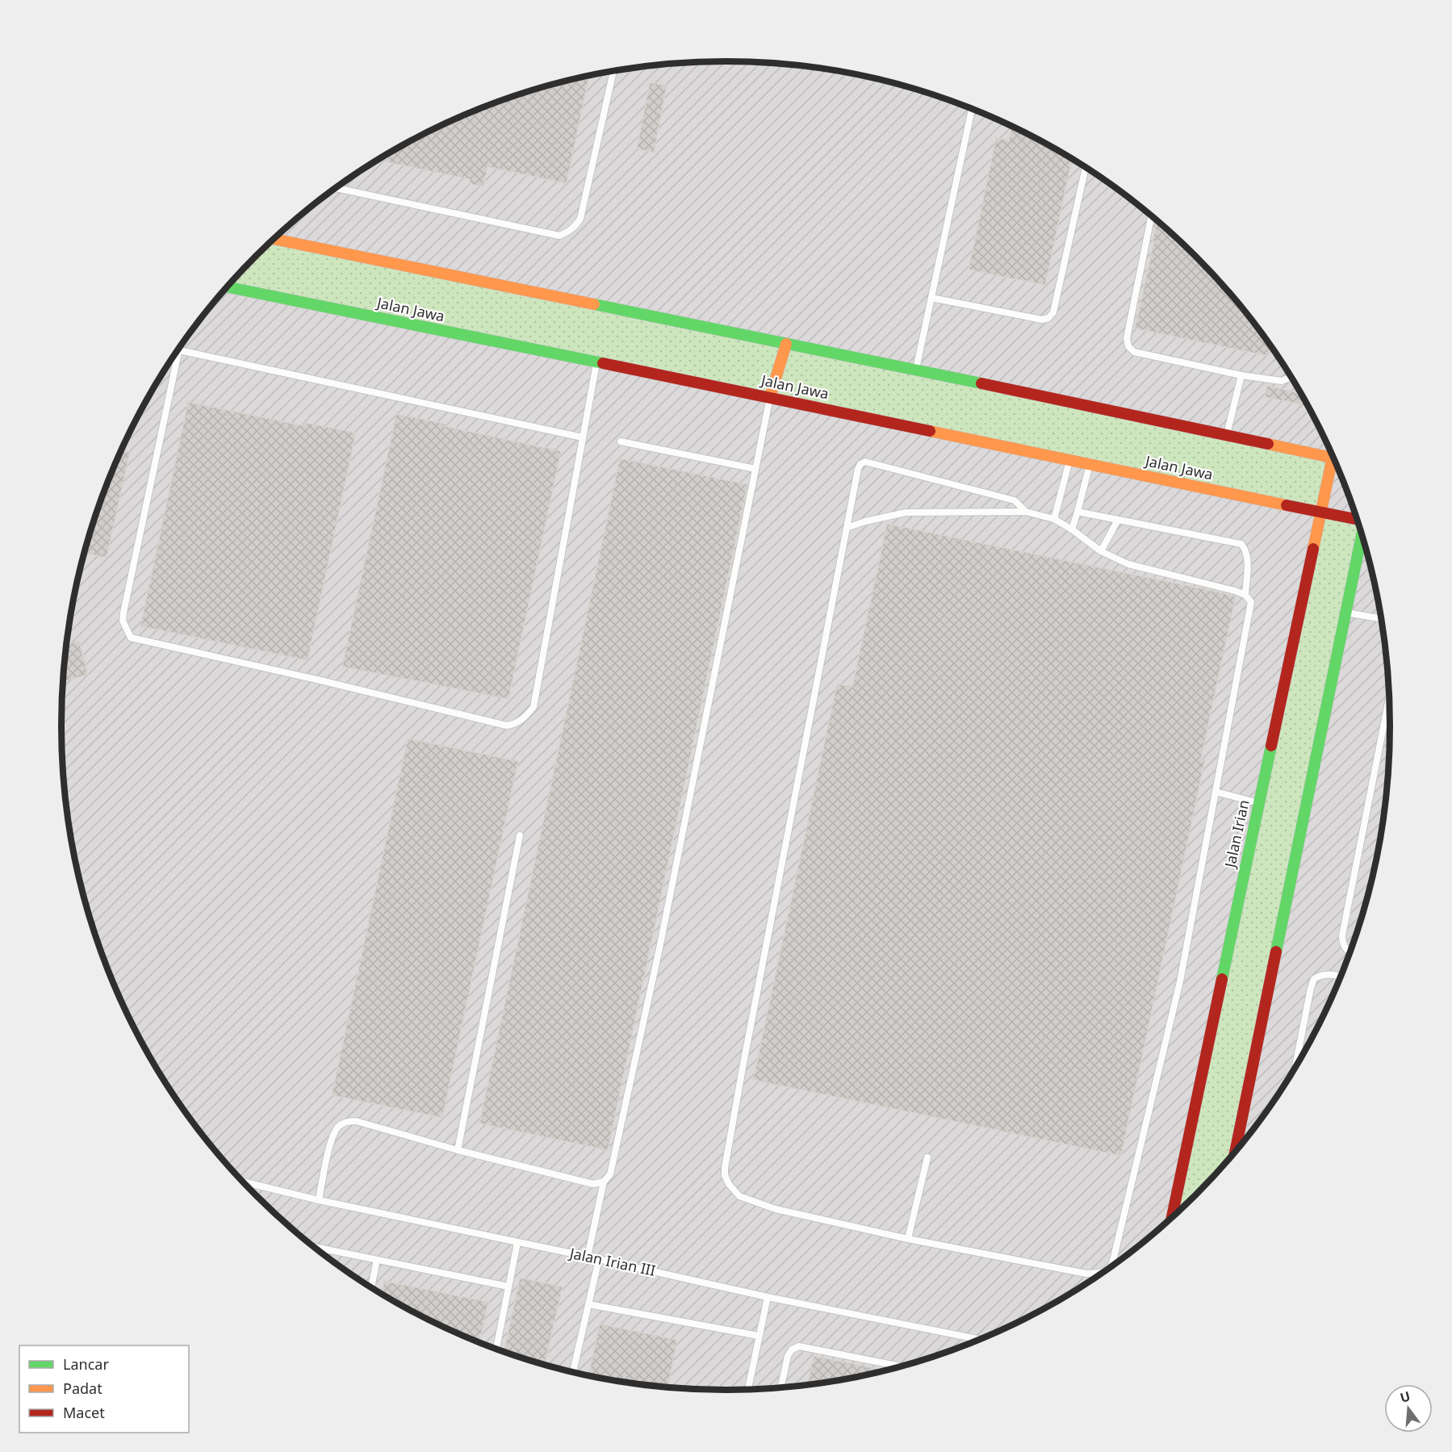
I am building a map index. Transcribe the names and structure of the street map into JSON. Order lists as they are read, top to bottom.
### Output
{
  "streets": {
    "street": ["Jalan Jawa", "Jalan Irian"],
    "lane": ["Jalan Irian III"]
  },
  "crossings": [
    ["Jalan Jawa", "Jalan Irian"]
  ],
  "legend": ["Lancar", "Padat", "Macet"],
  "north": "top"
}
